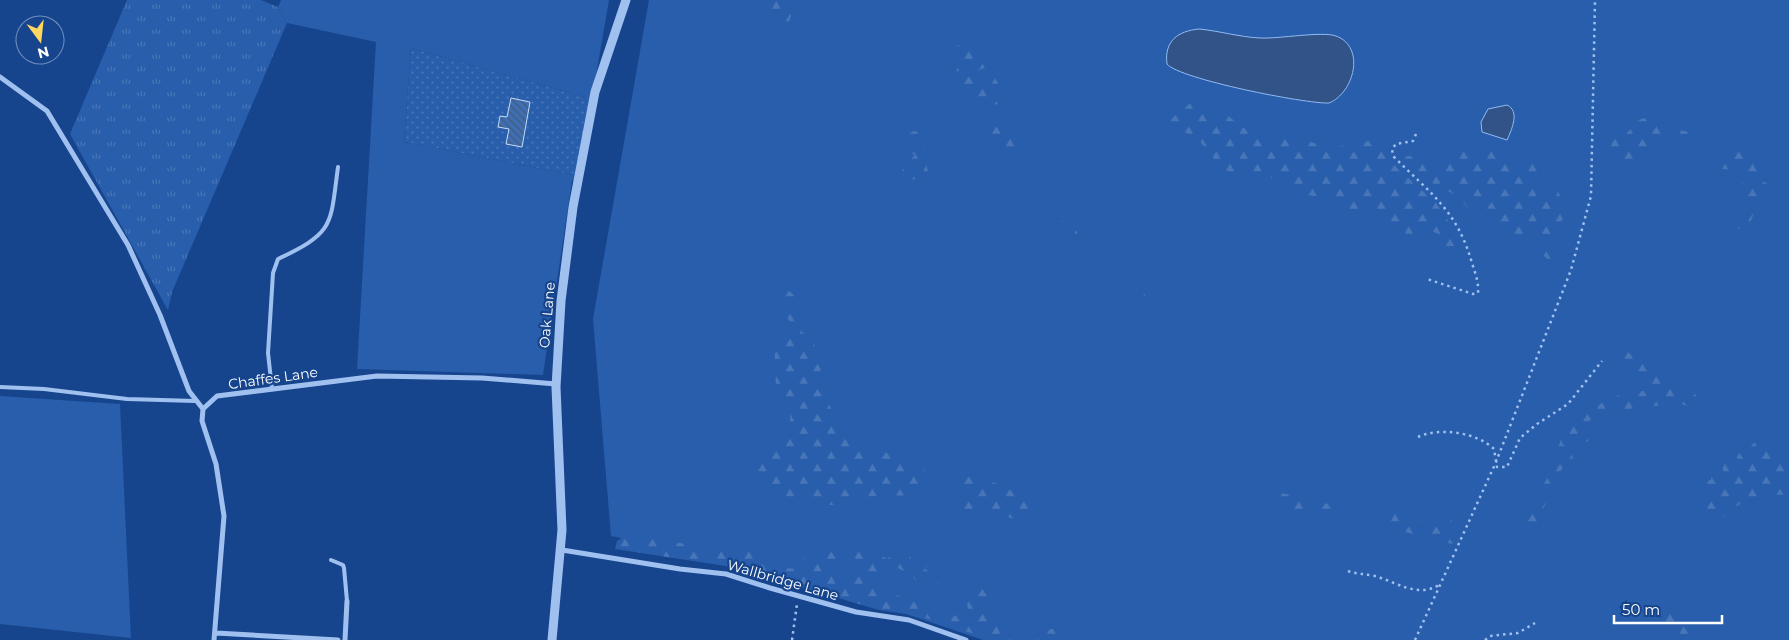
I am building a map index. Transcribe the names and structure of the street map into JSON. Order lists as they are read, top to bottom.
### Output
{
  "streets": {
    "street": ["Oak Lane", "Chaffes Lane", "Wallbridge Lane"]
  },
  "crossings": [
    ["Oak Lane", "Chaffes Lane"],
    ["Oak Lane", "Wallbridge Lane"]
  ],
  "scale_bar": "50 m",
  "north": "bottom"
}
